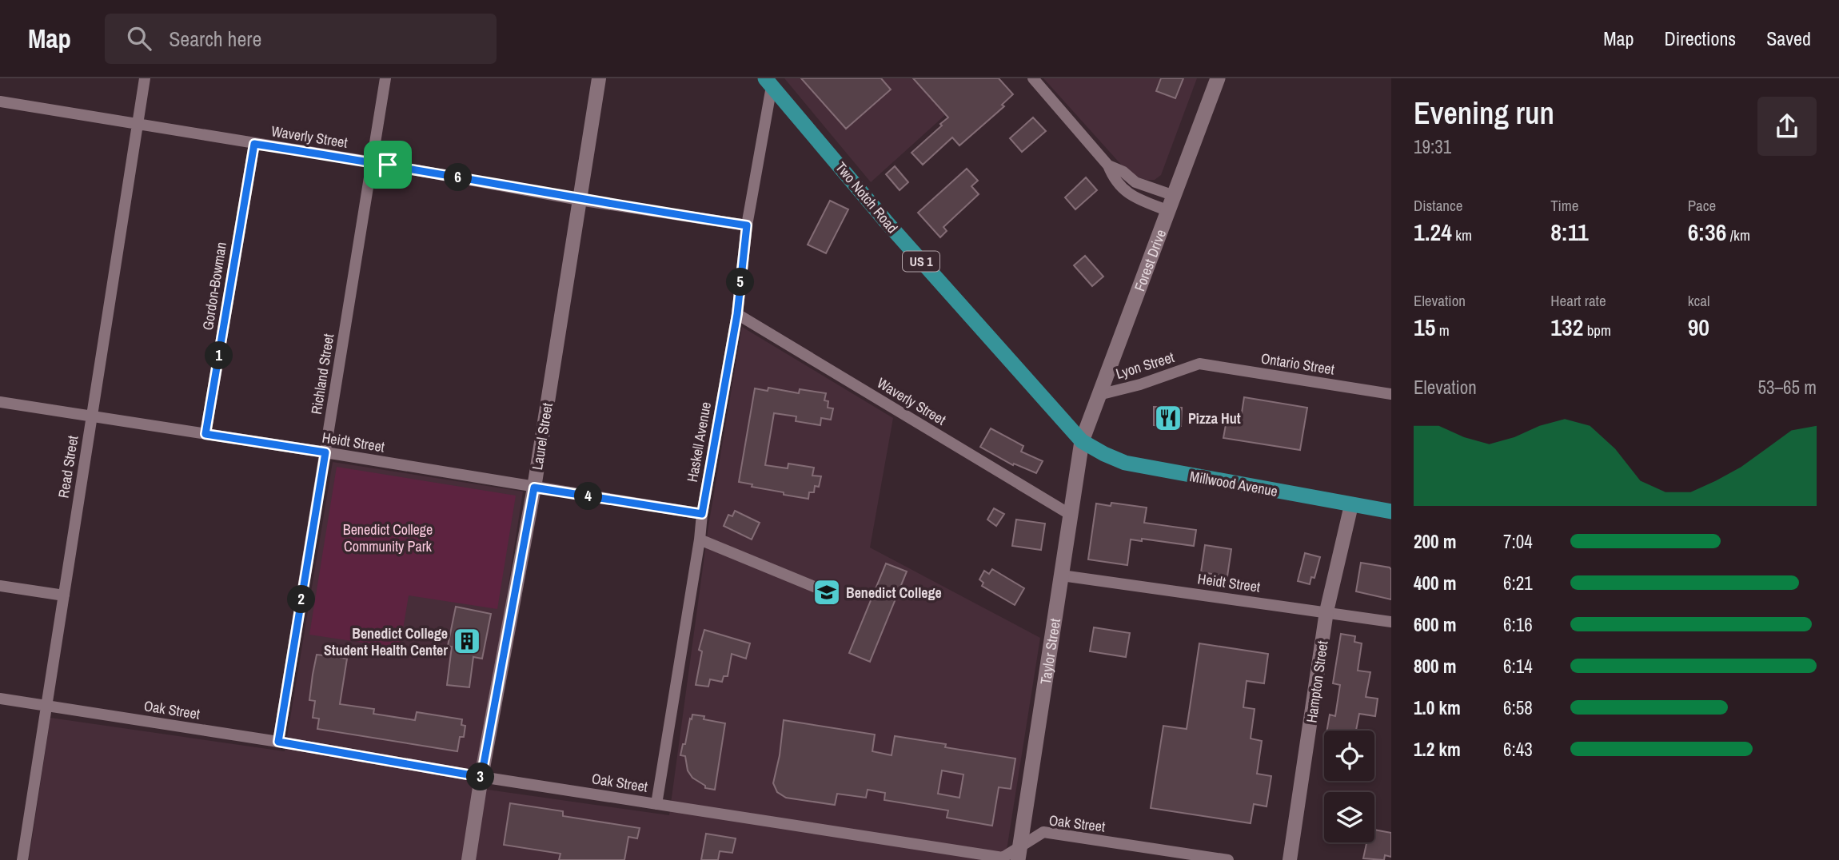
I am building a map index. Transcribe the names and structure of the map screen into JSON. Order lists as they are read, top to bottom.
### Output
{
  "streets": {
    "main road": [
      "Two Notch Road",
      "Forest Drive",
      "US 1",
      "Millwood Avenue",
      "Taylor Street"
    ],
    "street": [
      "Waverly Street",
      "Gordon-Bowman",
      "Ontario Street",
      "Lyon Street",
      "Richland Street",
      "Laurel Street",
      "Heidt Street",
      "Haskell Avenue",
      "Read Street",
      "Hampton Street",
      "Oak Street"
    ]
  },
  "crossings": [
    ["Waverly Street", "Gordon-Bowman"],
    ["Waverly Street", "Richland Street"],
    ["Waverly Street", "Laurel Street"],
    ["Waverly Street", "Haskell Avenue"],
    ["Waverly Street", "Read Street"],
    ["Waverly Street", "Taylor Street"],
    ["Two Notch Road", "Forest Drive"],
    ["Two Notch Road", "Haskell Avenue"],
    ["Two Notch Road", "Millwood Avenue"],
    ["Two Notch Road", "Taylor Street"],
    ["Forest Drive", "Lyon Street"],
    ["Forest Drive", "Millwood Avenue"],
    ["Forest Drive", "Taylor Street"],
    ["Gordon-Bowman", "Heidt Street"],
    ["Ontario Street", "Lyon Street"],
    ["Richland Street", "Heidt Street"],
    ["Richland Street", "Oak Street"],
    ["Laurel Street", "Heidt Street"],
    ["Laurel Street", "Oak Street"],
    ["Heidt Street", "Haskell Avenue"],
    ["Heidt Street", "Read Street"],
    ["Heidt Street", "Taylor Street"],
    ["Heidt Street", "Hampton Street"],
    ["Haskell Avenue", "Oak Street"],
    ["Read Street", "Oak Street"],
    ["Millwood Avenue", "Taylor Street"],
    ["Millwood Avenue", "Hampton Street"],
    ["Taylor Street", "Oak Street"]
  ],
  "parks": ["Benedict College Community Park"],
  "places": {
    "restaurant": ["Pizza Hut"],
    "school or university": ["Benedict College"],
    "building": ["Benedict College Student Health Center"]
  },
  "page": {
    "header": "Map",
    "search": "Search here",
    "nav": ["Map", "Directions", "Saved"],
    "heading": ["Evening run", "19:31"],
    "pins": [
      "6",
      "5",
      "1",
      "4",
      "2",
      "3"
    ],
    "stats": [
      ["Distance", "1.24 km"],
      ["Time", "8:11"],
      ["Pace", "6:36 /km"],
      ["Elevation", "15 m"],
      ["Heart rate", "132 bpm"],
      ["kcal", "90"]
    ],
    "chart": ["Elevation", "53–65 m"],
    "list": [
      {
        "name": "200 m",
        "note": "7:04"
      },
      {
        "name": "400 m",
        "note": "6:21"
      },
      {
        "name": "600 m",
        "note": "6:16"
      },
      {
        "name": "800 m",
        "note": "6:14"
      },
      {
        "name": "1.0 km",
        "note": "6:58"
      },
      {
        "name": "1.2 km",
        "note": "6:43"
      }
    ]
  }
}
